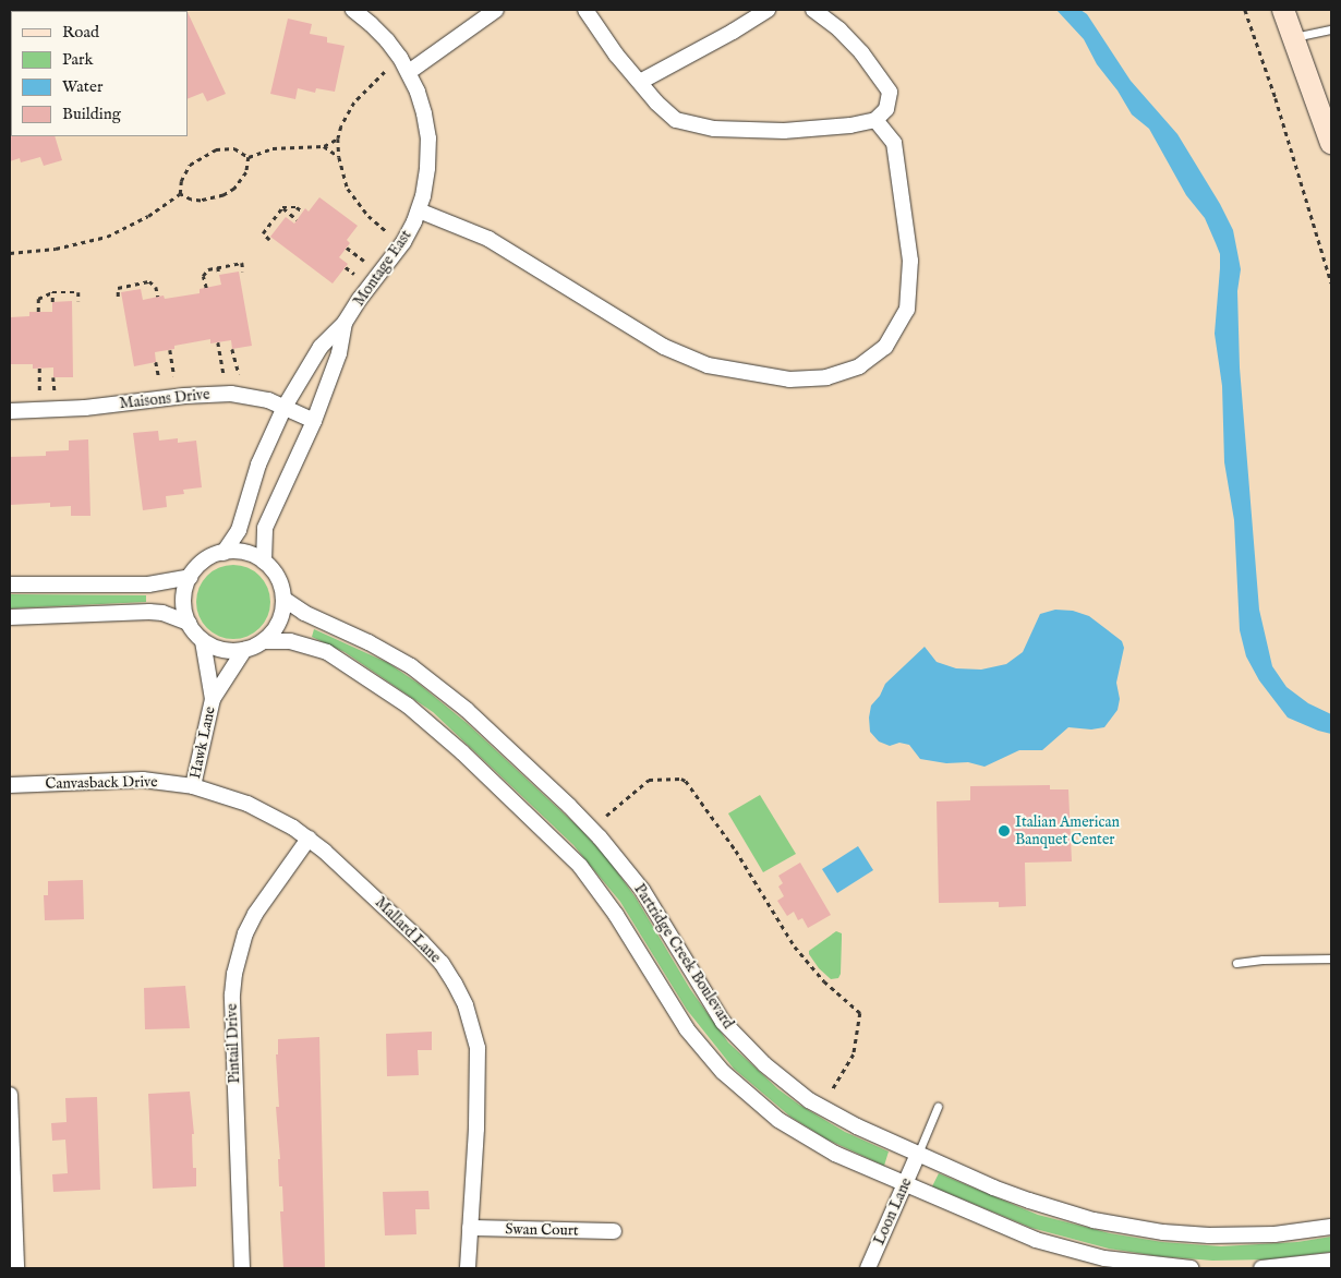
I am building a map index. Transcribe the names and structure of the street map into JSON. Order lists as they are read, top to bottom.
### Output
{
  "streets": {
    "street": [
      "Montage East",
      "Maisons Drive",
      "Hawk Lane",
      "Canvasback Drive",
      "Mallard Lane",
      "Partridge Creek Boulevard",
      "Pintail Drive",
      "Loon Lane",
      "Swan Court"
    ]
  },
  "crossings": [
    ["Montage East", "Maisons Drive"],
    ["Montage East", "Hawk Lane"],
    ["Montage East", "Partridge Creek Boulevard"],
    ["Hawk Lane", "Canvasback Drive"],
    ["Hawk Lane", "Mallard Lane"],
    ["Hawk Lane", "Partridge Creek Boulevard"],
    ["Canvasback Drive", "Mallard Lane"],
    ["Mallard Lane", "Pintail Drive"],
    ["Mallard Lane", "Swan Court"],
    ["Partridge Creek Boulevard", "Loon Lane"]
  ],
  "places": ["Italian American Banquet Center"],
  "legend": [
    "Road",
    "Park",
    "Water",
    "Building"
  ]
}
